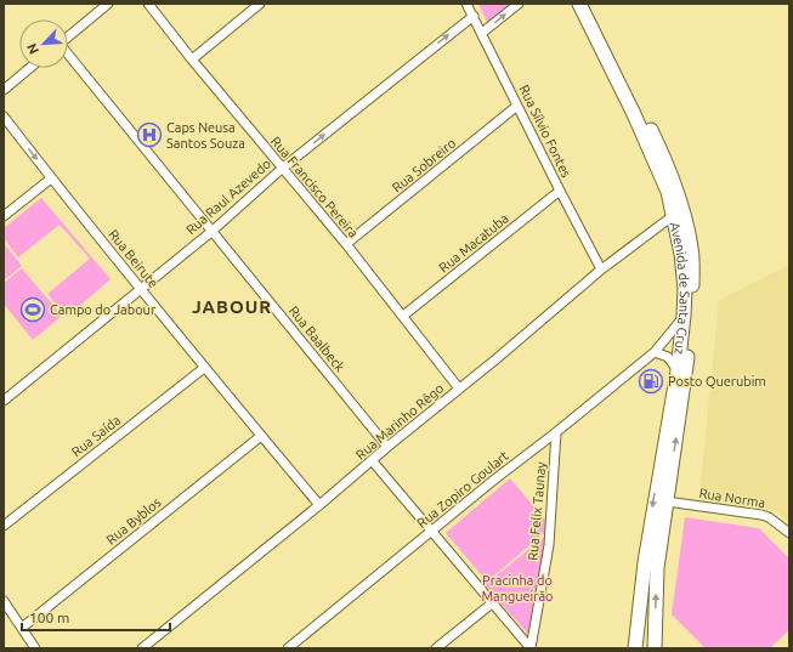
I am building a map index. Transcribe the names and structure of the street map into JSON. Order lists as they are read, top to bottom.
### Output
{
  "streets": {
    "main road": ["Avenida de Santa Cruz"],
    "street": [
      "Rua Sílvio Fontes",
      "Rua Sobreiro",
      "Rua Francisco Pereira",
      "Rua Raul Azevedo",
      "Rua Macatuba",
      "Rua Beirute",
      "Rua Baalbeck",
      "Rua Marinho Rêgo",
      "Rua Saída",
      "Rua Zopiro Goulart",
      "Rua Norma",
      "Rua Felix Taunay",
      "Rua Byblos"
    ]
  },
  "crossings": [
    ["Rua Sílvio Fontes", "Rua Sobreiro"],
    ["Rua Sílvio Fontes", "Rua Raul Azevedo"],
    ["Rua Sílvio Fontes", "Rua Macatuba"],
    ["Rua Sílvio Fontes", "Rua Marinho Rêgo"],
    ["Rua Sobreiro", "Rua Francisco Pereira"],
    ["Rua Francisco Pereira", "Rua Raul Azevedo"],
    ["Rua Francisco Pereira", "Rua Macatuba"],
    ["Rua Francisco Pereira", "Rua Marinho Rêgo"],
    ["Rua Raul Azevedo", "Rua Beirute"],
    ["Rua Raul Azevedo", "Rua Baalbeck"],
    ["Rua Beirute", "Rua Marinho Rêgo"],
    ["Rua Beirute", "Rua Saída"],
    ["Rua Beirute", "Rua Byblos"],
    ["Avenida de Santa Cruz", "Rua Marinho Rêgo"],
    ["Avenida de Santa Cruz", "Rua Zopiro Goulart"],
    ["Avenida de Santa Cruz", "Rua Norma"],
    ["Rua Baalbeck", "Rua Marinho Rêgo"],
    ["Rua Zopiro Goulart", "Rua Felix Taunay"]
  ],
  "one_way": ["Rua Raul Azevedo"],
  "districts": ["JABOUR"],
  "parks": ["Pracinha do Mangueirão"],
  "places": {
    "hospital": ["Caps Neusa Santos Souza"],
    "sports": ["Campo do Jabour"],
    "fuel station": ["Posto Querubim"]
  },
  "scale_bar": "100 m",
  "north": "bottom left"
}
